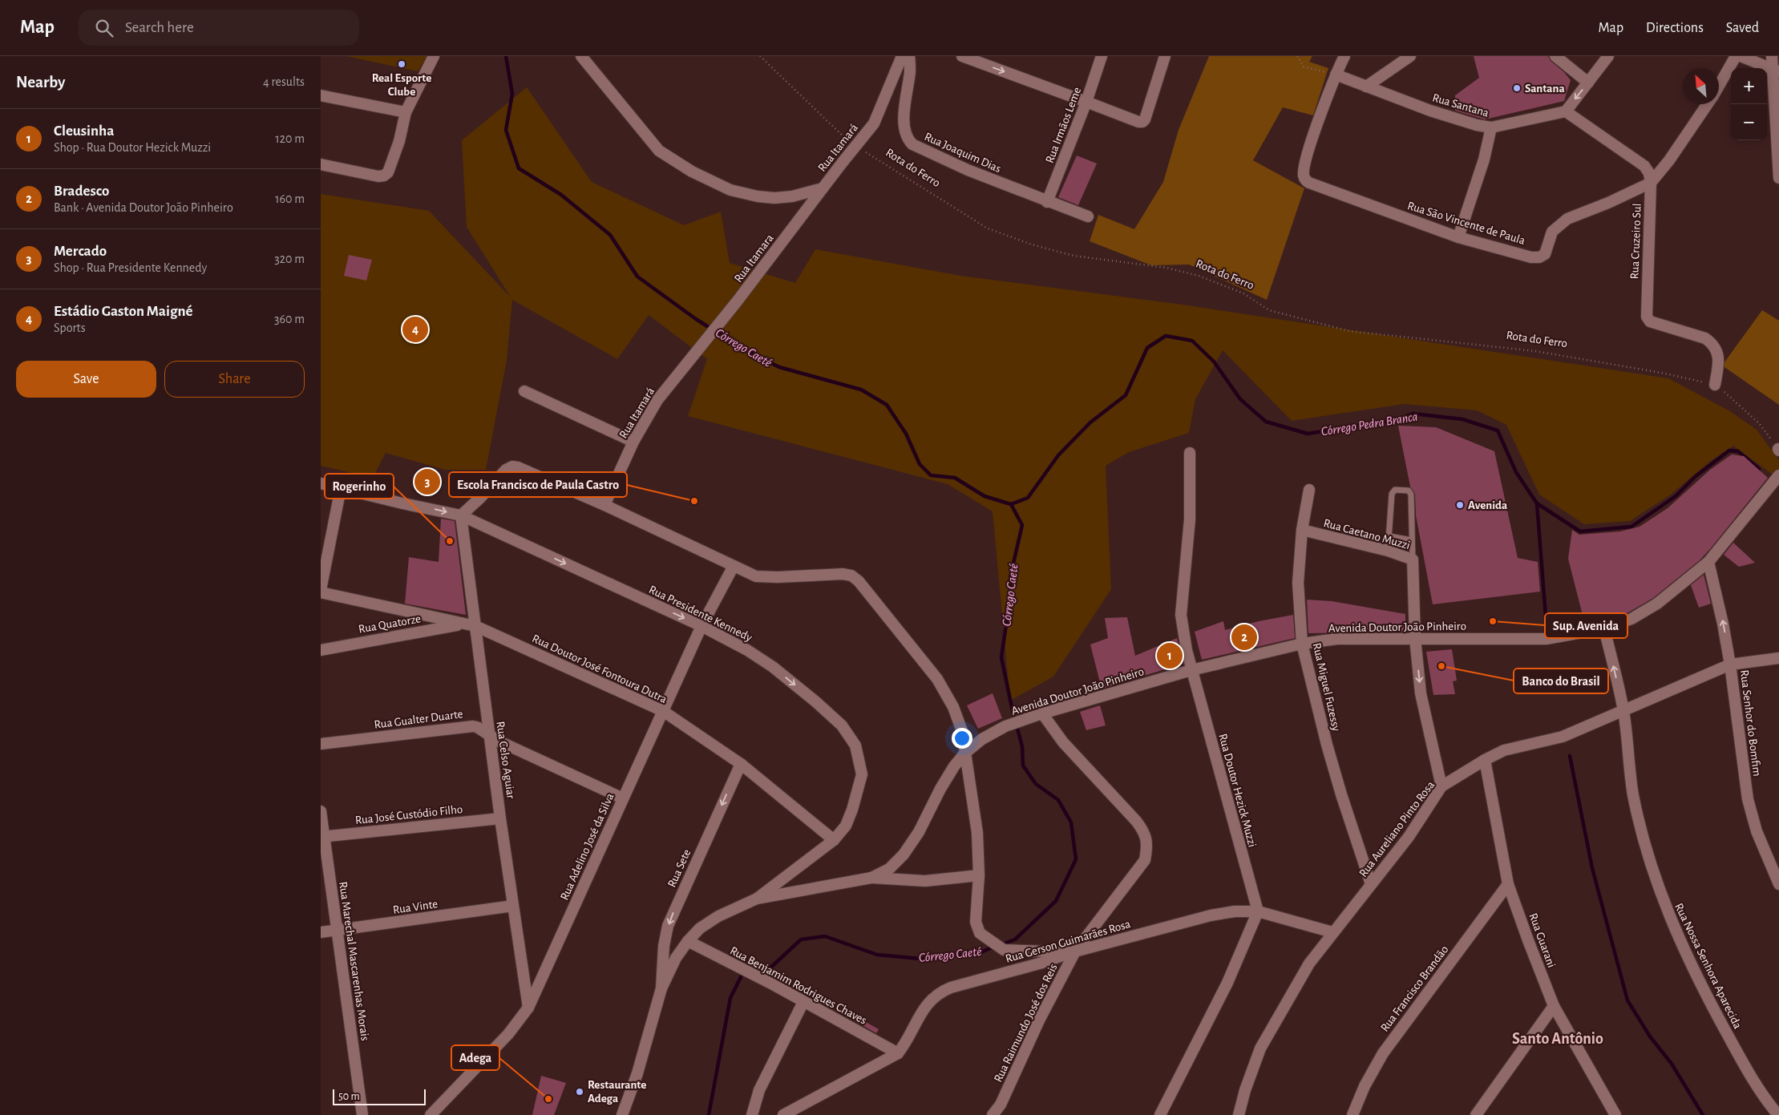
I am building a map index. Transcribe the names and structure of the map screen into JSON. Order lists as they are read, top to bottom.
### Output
{
  "streets": {
    "street": [
      "Rua Santana",
      "Rua Irmãos Leme",
      "Rua Itamará",
      "Rua Joaquim Dias",
      "Rua São Vincente de Paula",
      "Rua Cruzeiro Sul",
      "Rua Itamara",
      "Rua Caetano Muzzi",
      "Rua Presidente Kennedy",
      "Rua Quatorze",
      "Avenida Doutor João Pinheiro",
      "Rua Doutor José Fontoura Dutra",
      "Rua Miguel Fuzessy",
      "Rua Gualter Duarte",
      "Rua Senhor do Bomfim",
      "Rua Celso Aguiar",
      "Rua Doutor Hezick Muzzi",
      "Rua José Custódio Filho",
      "Rua Aureliano Pinto Rosa",
      "Rua Adelino José da Silva",
      "Rua Sete",
      "Rua Vinte",
      "Rua Guarani",
      "Rua Gerson Guimarães Rosa",
      "Rua Marechal Mascarenhas Morais",
      "Rua Nossa Senhora Aparecida",
      "Rua Benjamim Rodrigues Chaves",
      "Rua Francisco Brandão",
      "Rua Raimundo José dos Reis"
    ],
    "path": ["Rota do Ferro"]
  },
  "crossings": [
    ["Rua Santana", "Rua São Vincente de Paula"],
    ["Rua Irmãos Leme", "Rua Joaquim Dias"],
    ["Rua Itamará", "Rua Itamara"],
    ["Rota do Ferro", "Rua Cruzeiro Sul"],
    ["Rua São Vincente de Paula", "Rua Cruzeiro Sul"],
    ["Rua Caetano Muzzi", "Avenida Doutor João Pinheiro"],
    ["Rua Caetano Muzzi", "Rua Miguel Fuzessy"],
    ["Rua Caetano Muzzi", "Rua Aureliano Pinto Rosa"],
    ["Rua Presidente Kennedy", "Avenida Doutor João Pinheiro"],
    ["Rua Presidente Kennedy", "Rua Doutor José Fontoura Dutra"],
    ["Rua Presidente Kennedy", "Rua Celso Aguiar"],
    ["Rua Presidente Kennedy", "Rua Adelino José da Silva"],
    ["Rua Quatorze", "Rua Doutor José Fontoura Dutra"],
    ["Rua Quatorze", "Rua Celso Aguiar"],
    ["Avenida Doutor João Pinheiro", "Rua Miguel Fuzessy"],
    ["Avenida Doutor João Pinheiro", "Rua Senhor do Bomfim"],
    ["Avenida Doutor João Pinheiro", "Rua Doutor Hezick Muzzi"],
    ["Avenida Doutor João Pinheiro", "Rua Sete"],
    ["Avenida Doutor João Pinheiro", "Rua Nossa Senhora Aparecida"],
    ["Avenida Doutor João Pinheiro", "Rua Benjamim Rodrigues Chaves"],
    ["Avenida Doutor João Pinheiro", "Rua Raimundo José dos Reis"],
    ["Rua Doutor José Fontoura Dutra", "Rua Celso Aguiar"],
    ["Rua Doutor José Fontoura Dutra", "Rua Adelino José da Silva"],
    ["Rua Doutor José Fontoura Dutra", "Rua Sete"],
    ["Rua Miguel Fuzessy", "Rua Aureliano Pinto Rosa"],
    ["Rua Gualter Duarte", "Rua Celso Aguiar"],
    ["Rua Gualter Duarte", "Rua Adelino José da Silva"],
    ["Rua Senhor do Bomfim", "Rua Aureliano Pinto Rosa"],
    ["Rua Celso Aguiar", "Rua José Custódio Filho"],
    ["Rua Celso Aguiar", "Rua Adelino José da Silva"],
    ["Rua Celso Aguiar", "Rua Vinte"],
    ["Rua Doutor Hezick Muzzi", "Rua Gerson Guimarães Rosa"],
    ["Rua José Custódio Filho", "Rua Marechal Mascarenhas Morais"],
    ["Rua Aureliano Pinto Rosa", "Rua Guarani"],
    ["Rua Aureliano Pinto Rosa", "Rua Gerson Guimarães Rosa"],
    ["Rua Aureliano Pinto Rosa", "Rua Nossa Senhora Aparecida"],
    ["Rua Vinte", "Rua Marechal Mascarenhas Morais"],
    ["Rua Guarani", "Rua Francisco Brandão"],
    ["Rua Gerson Guimarães Rosa", "Rua Benjamim Rodrigues Chaves"],
    ["Rua Gerson Guimarães Rosa", "Rua Raimundo José dos Reis"]
  ],
  "one_way": ["Rua Caetano Muzzi", "Rua Presidente Kennedy", "Rua Sete"],
  "districts": ["Santo Antônio"],
  "water": ["Córrego Caeté", "Córrego Pedra Branca"],
  "places": [
    "Real Esporte Clube",
    "Santana",
    "Escola Francisco de Paula Castro",
    "Avenida",
    "Rogerinho",
    "Sup. Avenida",
    "Banco do Brasil",
    "Restaurante Adega",
    "Adega"
  ],
  "scale_bar": "50 m",
  "north": "top left",
  "page": {
    "header": "Map",
    "search": "Search here",
    "nav": ["Map", "Directions", "Saved"],
    "heading": ["Nearby", "4 results"],
    "map_buttons": ["+", "−"],
    "list": [
      {
        "mark": "1",
        "name": "Cleusinha",
        "note": "Shop · Rua Doutor Hezick Muzzi",
        "value": "120 m"
      },
      {
        "mark": "2",
        "name": "Bradesco",
        "note": "Bank · Avenida Doutor João Pinheiro",
        "value": "160 m"
      },
      {
        "mark": "3",
        "name": "Mercado",
        "note": "Shop · Rua Presidente Kennedy",
        "value": "320 m"
      },
      {
        "mark": "4",
        "name": "Estádio Gaston Maigné",
        "note": "Sports",
        "value": "360 m"
      }
    ],
    "pins": [
      "4",
      "3",
      "2",
      "1"
    ],
    "buttons": ["Save", "Share"],
    "scale": "50 m"
  }
}
